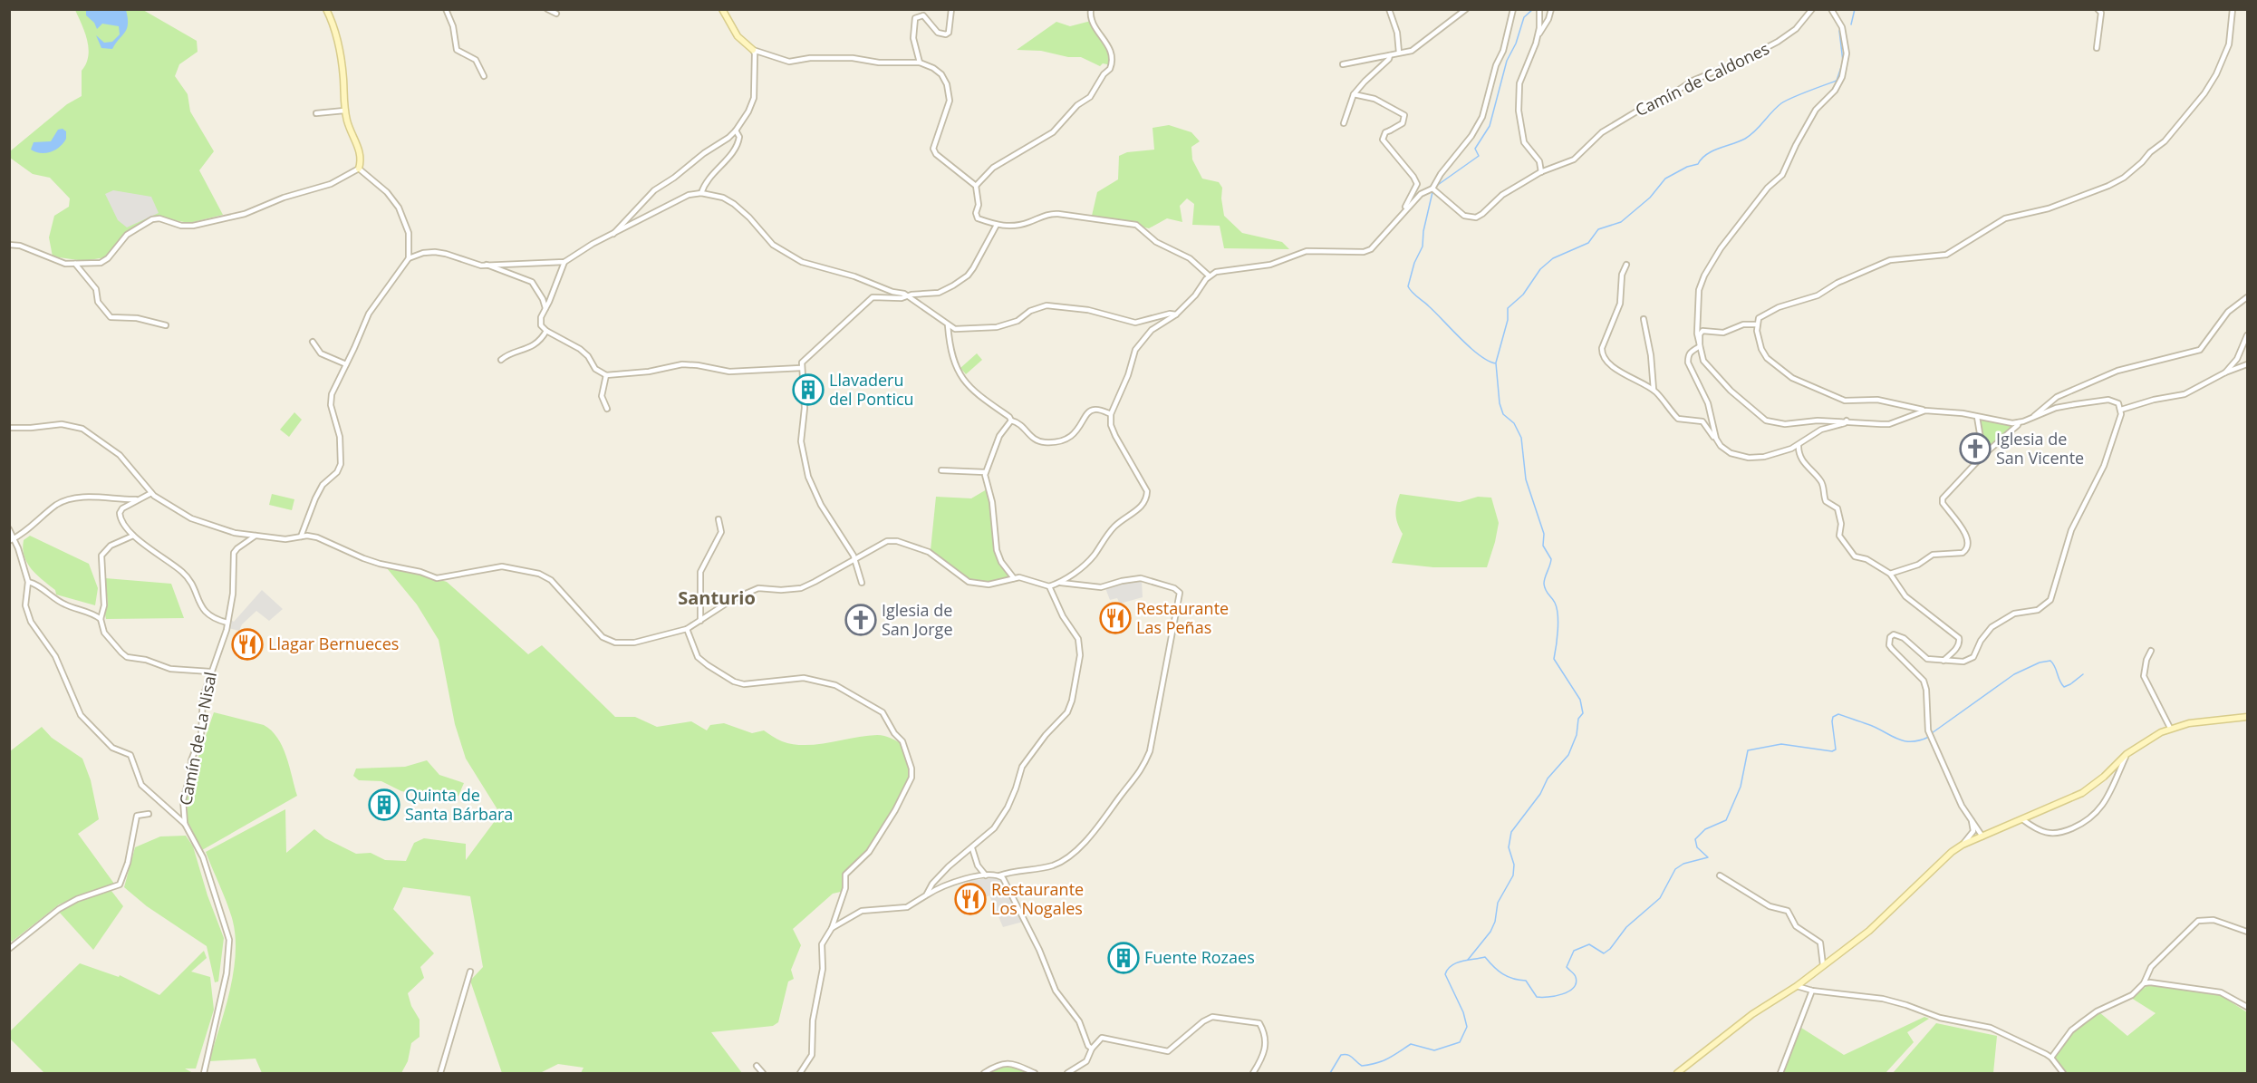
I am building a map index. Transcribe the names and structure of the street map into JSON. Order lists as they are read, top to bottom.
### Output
{
  "streets": {
    "street": ["Camín de Caldones", "Camín de La Nisal"]
  },
  "districts": ["Santurio"],
  "places": {
    "building": ["Llavaderu del Ponticu", "Quinta de Santa Bárbara", "Fuente Rozaes"],
    "church": ["Iglesia de San Vicente", "Iglesia de San Jorge"],
    "restaurant": ["Restaurante Las Peñas", "Llagar Bernueces", "Restaurante Los Nogales"]
  }
}
